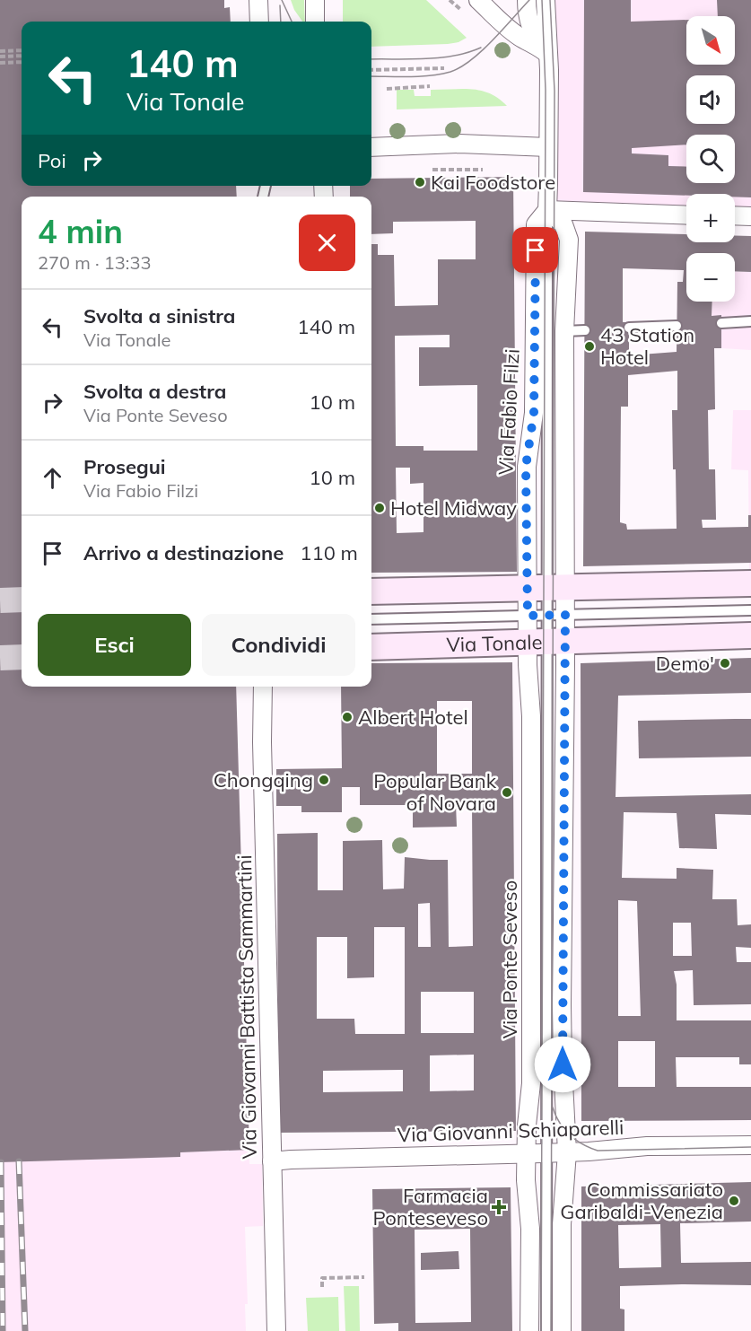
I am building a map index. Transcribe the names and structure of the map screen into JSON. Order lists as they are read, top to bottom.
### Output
{
  "streets": {
    "main road": ["Via Tonale"],
    "street": [
      "Via Fabio Filzi",
      "Via Ponte Seveso",
      "Via Giovanni Battista Sammartini",
      "Via Giovanni Schiaparelli"
    ]
  },
  "crossings": [
    ["Via Fabio Filzi", "Via Tonale"],
    ["Via Fabio Filzi", "Via Ponte Seveso"],
    ["Via Tonale", "Via Ponte Seveso"],
    ["Via Ponte Seveso", "Via Giovanni Schiaparelli"],
    ["Via Giovanni Battista Sammartini", "Via Giovanni Schiaparelli"]
  ],
  "places": {
    "other": [
      "Kai Foodstore",
      "43 Station Hotel",
      "Hotel Midway",
      "Demo'",
      "Albert Hotel",
      "Chongqing",
      "Popular Bank of Novara",
      "Commissariato Garibaldi-Venezia"
    ],
    "health": ["Farmacia Ponteseveso"]
  },
  "north": "bottom right",
  "page": {
    "map_buttons": ["+", "−"],
    "turn": ["140 m", "Via Tonale"],
    "then": "Poi",
    "heading": ["4 min", "270 m · 13:33"],
    "list": [
      {
        "name": "Svolta a sinistra",
        "note": "Via Tonale",
        "value": "140 m"
      },
      {
        "name": "Svolta a destra",
        "note": "Via Ponte Seveso",
        "value": "10 m"
      },
      {
        "name": "Prosegui",
        "note": "Via Fabio Filzi",
        "value": "10 m"
      },
      {
        "name": "Arrivo a destinazione",
        "value": "110 m"
      }
    ],
    "buttons": ["Esci", "Condividi"]
  }
}
